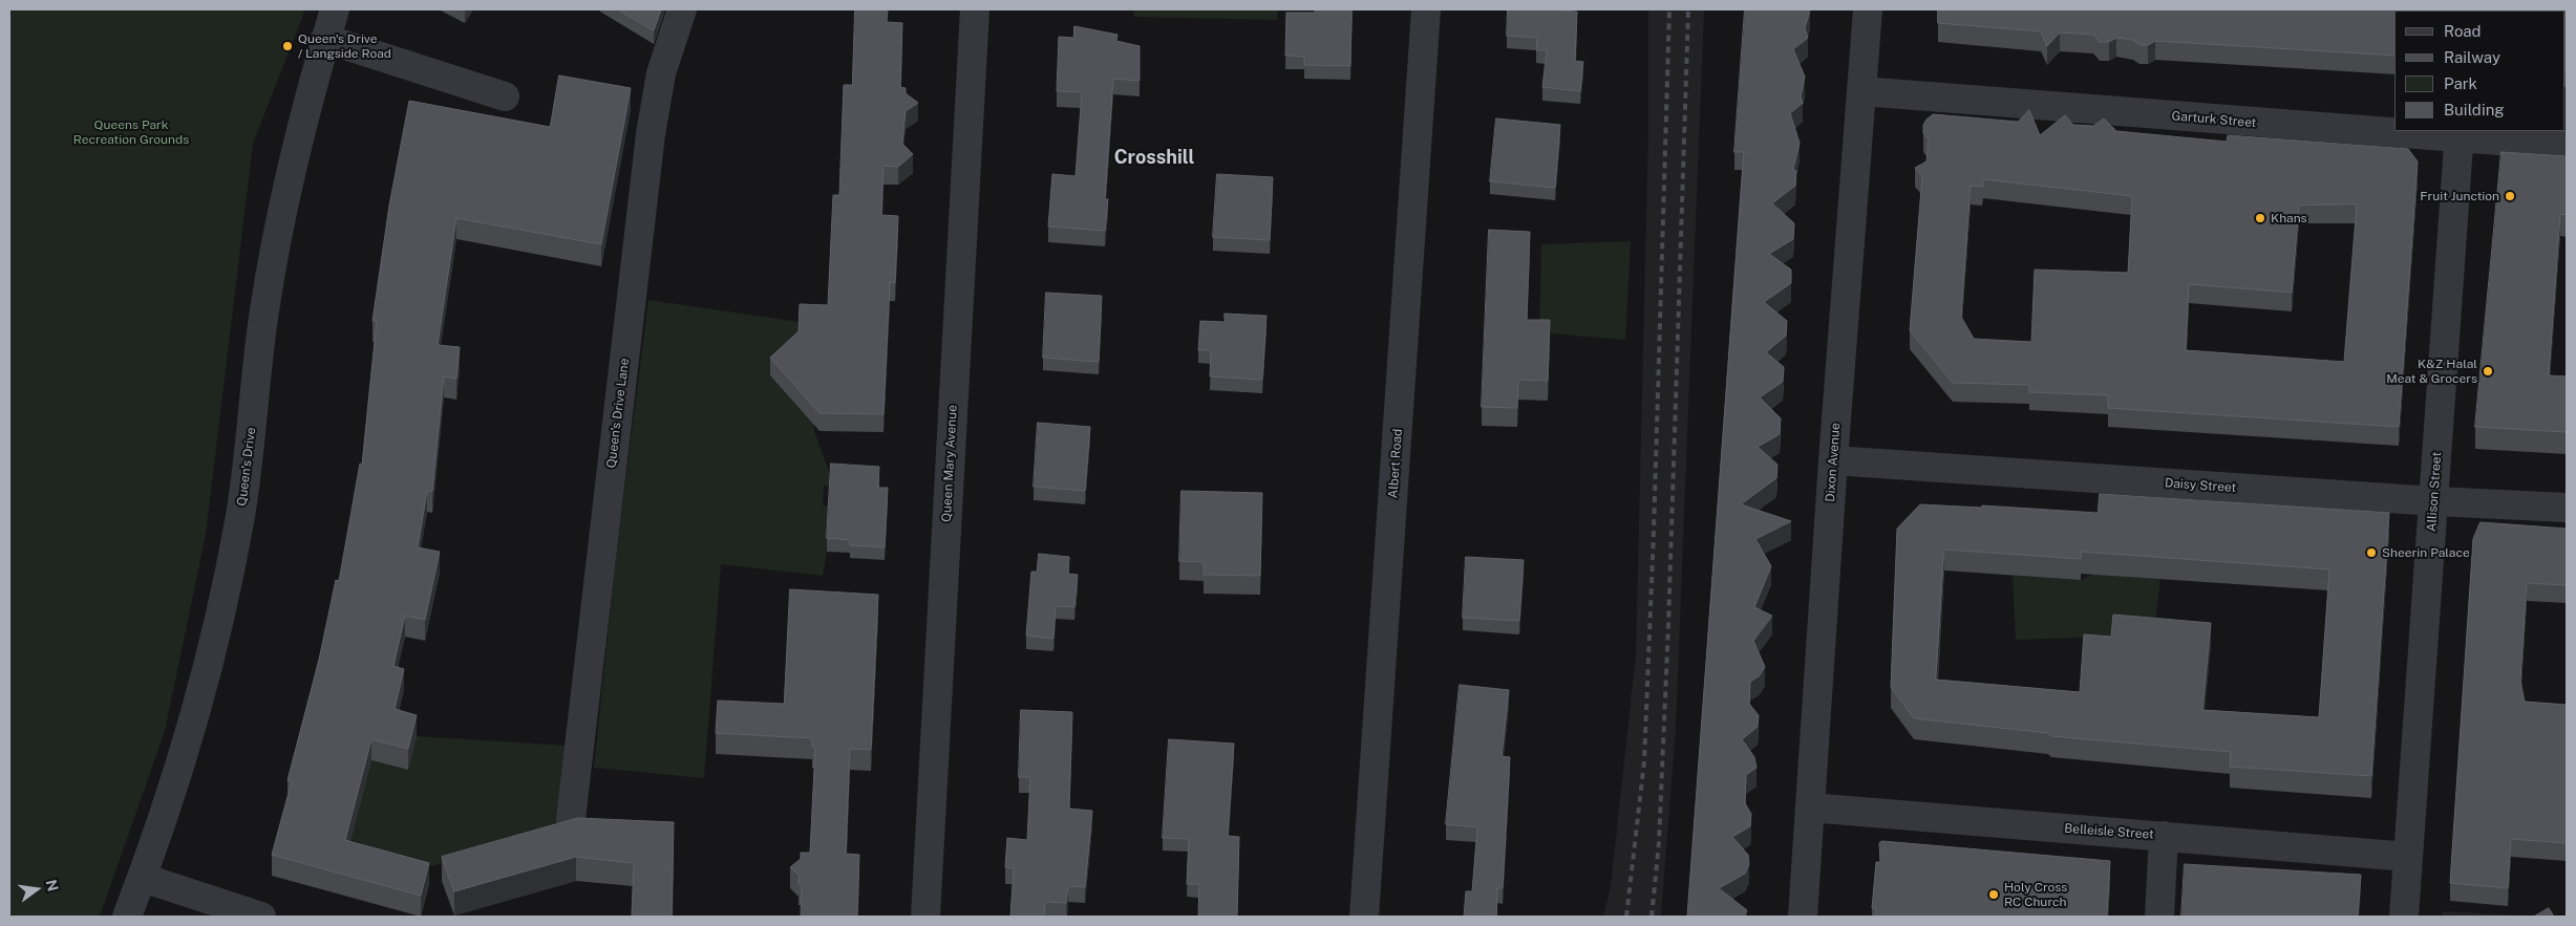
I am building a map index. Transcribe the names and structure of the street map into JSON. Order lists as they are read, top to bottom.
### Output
{
  "streets": {
    "street": [
      "Garturk Street",
      "Queen's Drive Lane",
      "Dixon Avenue",
      "Queen Mary Avenue",
      "Albert Road",
      "Queen's Drive",
      "Daisy Street",
      "Allison Street",
      "Belleisle Street"
    ]
  },
  "crossings": [
    ["Garturk Street", "Dixon Avenue"],
    ["Garturk Street", "Allison Street"],
    ["Dixon Avenue", "Daisy Street"],
    ["Dixon Avenue", "Belleisle Street"],
    ["Daisy Street", "Allison Street"],
    ["Allison Street", "Belleisle Street"]
  ],
  "districts": ["Crosshill"],
  "parks": ["Queens Park Recreation Grounds"],
  "places": [
    "Queen's Drive / Langside Road",
    "Fruit Junction",
    "Khans",
    "K&Z Halal Meat & Grocers",
    "Sheerin Palace",
    "Holy Cross RC Church"
  ],
  "legend": [
    "Road",
    "Railway",
    "Park",
    "Building"
  ],
  "north": "right"
}
